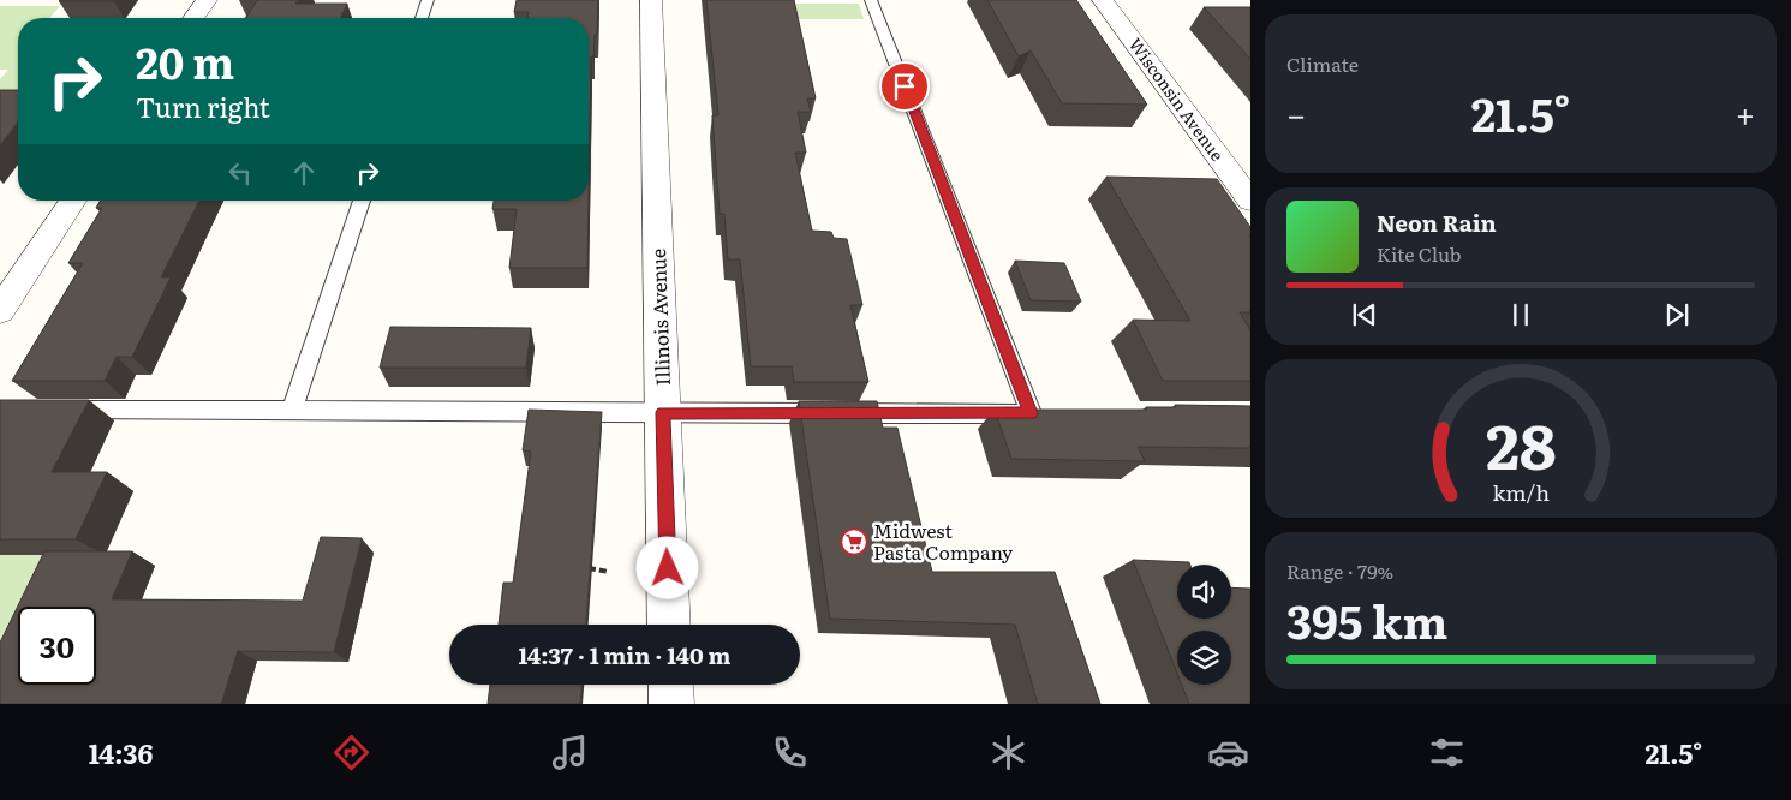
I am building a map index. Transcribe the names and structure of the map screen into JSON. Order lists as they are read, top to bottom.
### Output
{
  "streets": {
    "street": ["Wisconsin Avenue", "Illinois Avenue"]
  },
  "places": {
    "supermarket": ["Midwest Pasta Company"]
  },
  "page": {
    "tile": [
      "Climate",
      ["Range · 79%", "395 km"]
    ],
    "turn": ["20 m", "Turn right"],
    "heat": ["−", "21.5°", "+"],
    "song": ["Neon Rain", "Kite Club"],
    "limit": "30",
    "trip": "14:37 · 1 min · 140 m",
    "tabs": ["14:36", "21.5°"],
    "gauge": ["28", "km/h"]
  }
}
